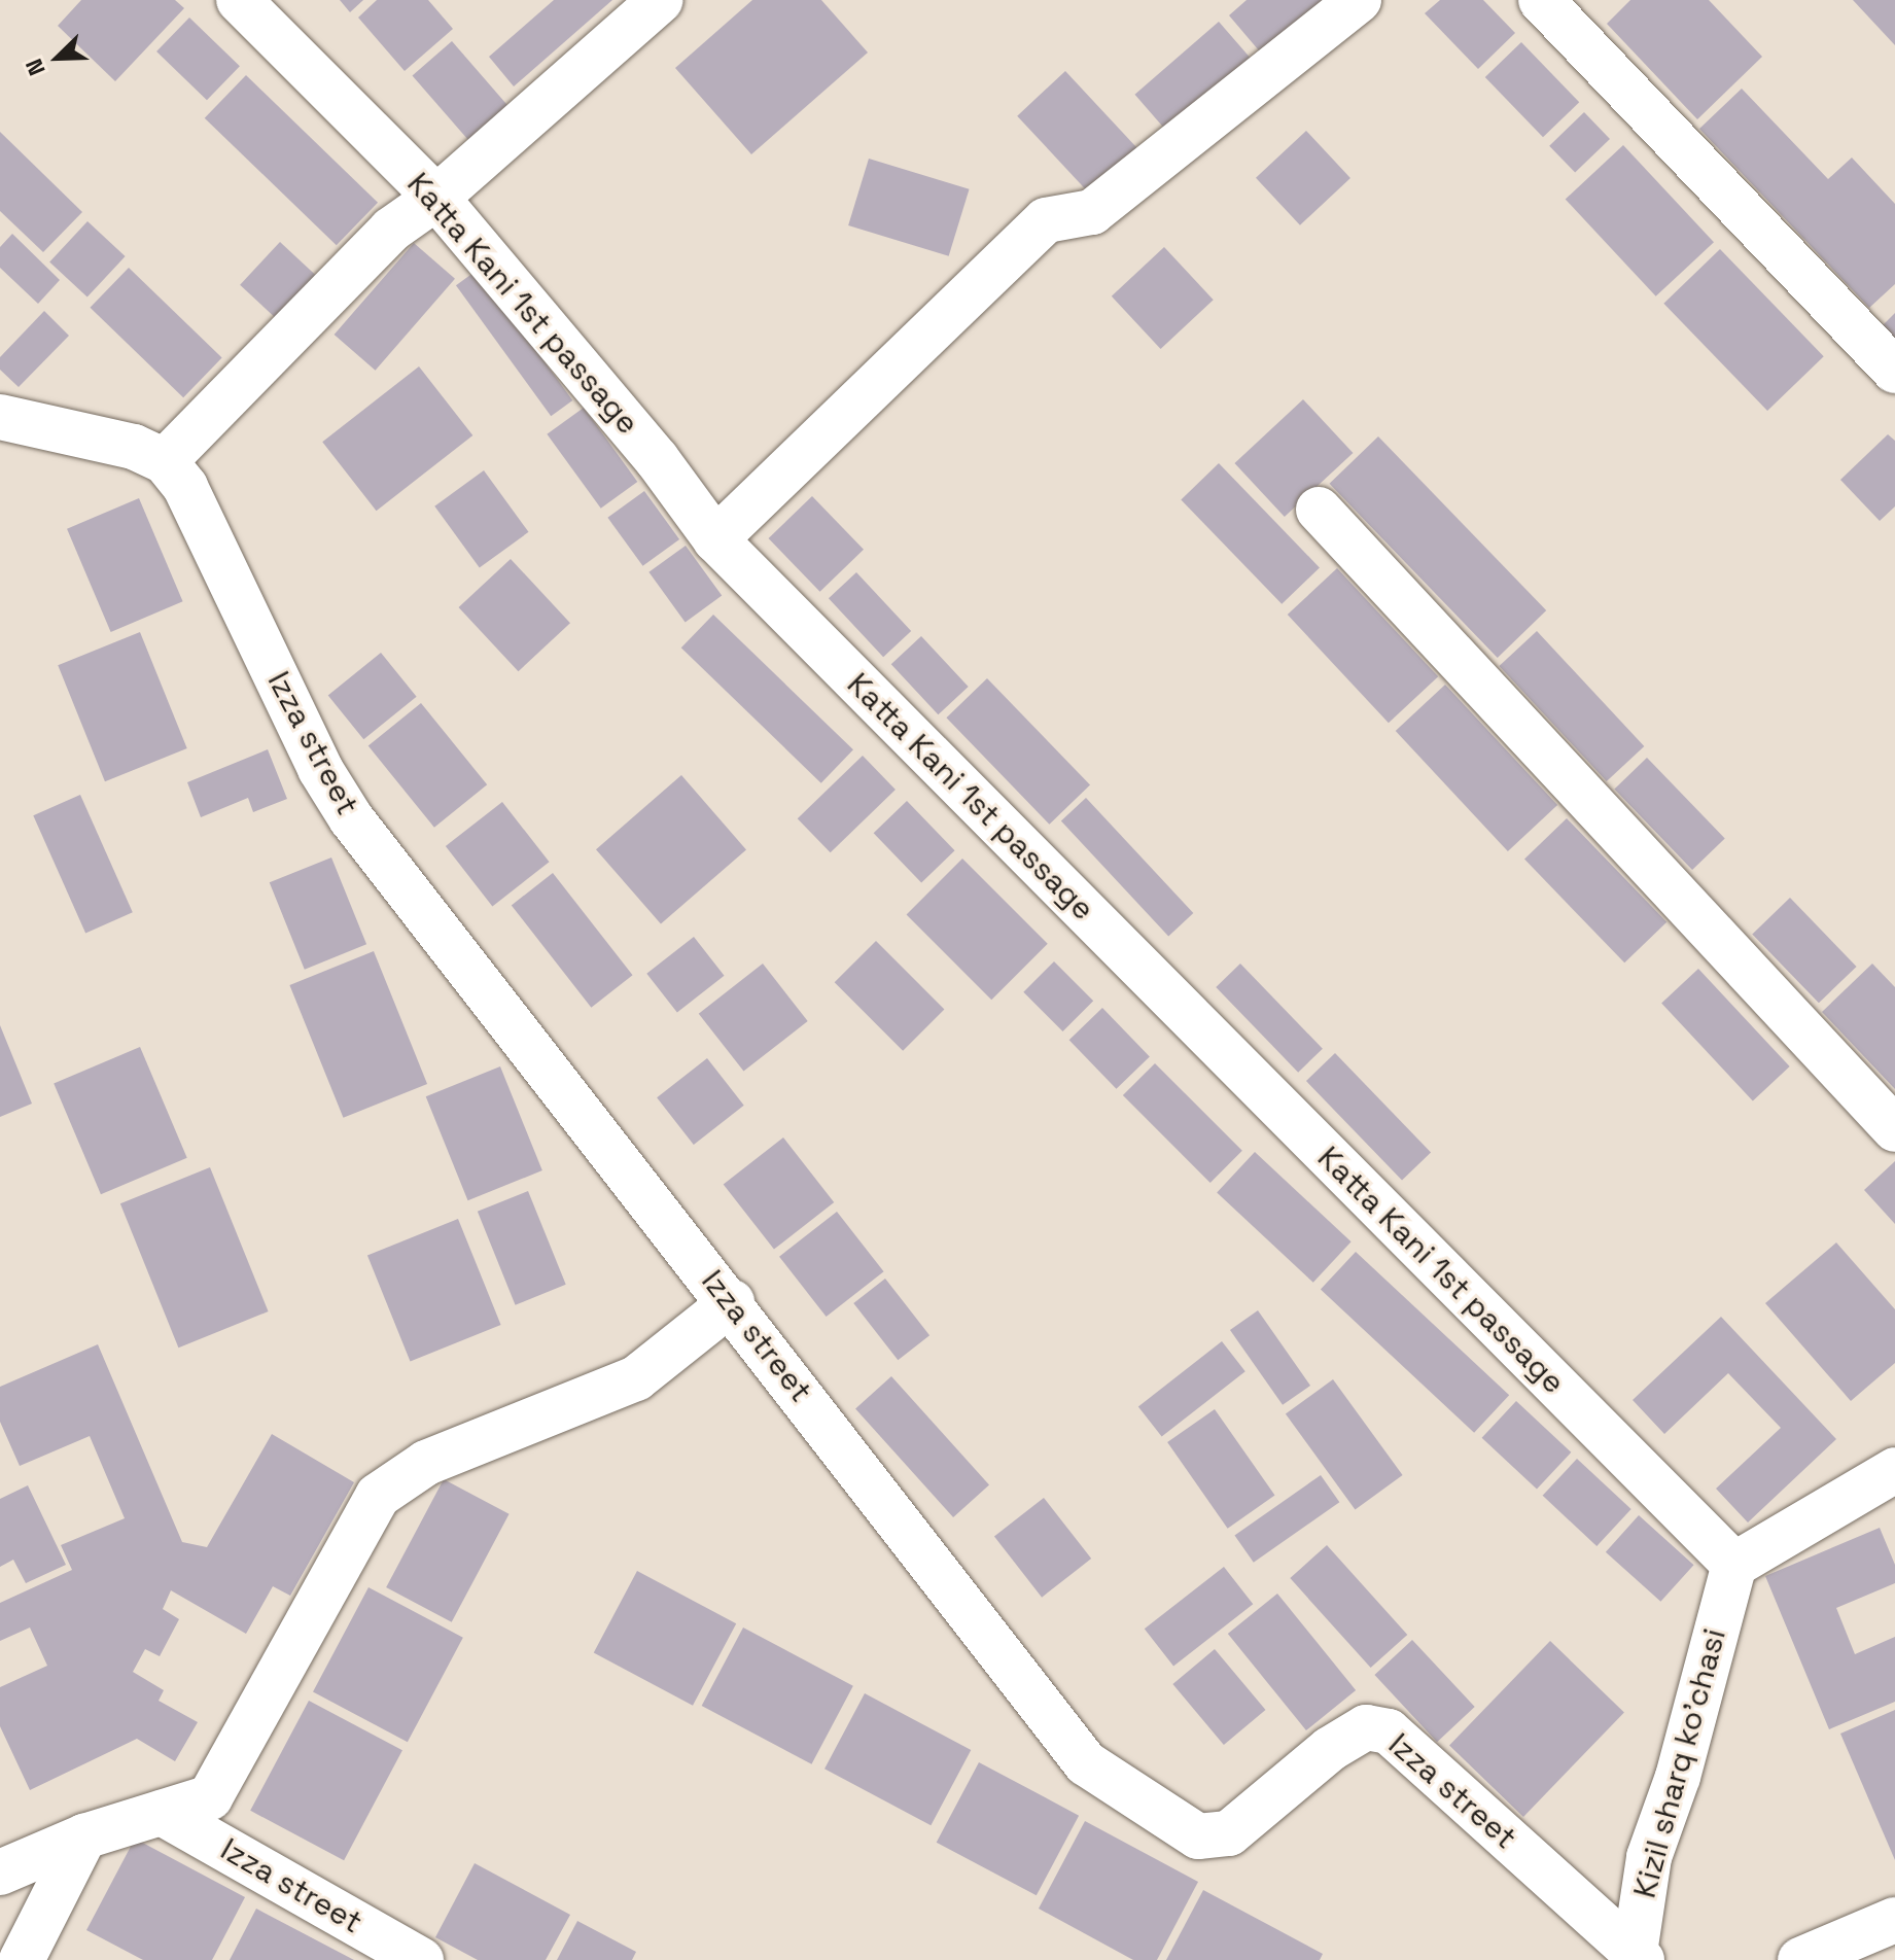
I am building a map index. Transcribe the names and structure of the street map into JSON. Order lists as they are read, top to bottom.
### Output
{
  "streets": {
    "street": ["Katta Kani 1st passage", "Izza street", "Kizil sharq ko'chasi"]
  },
  "crossings": [
    ["Katta Kani 1st passage", "Kizil sharq ko'chasi"],
    ["Izza street", "Kizil sharq ko'chasi"]
  ],
  "north": "bottom left"
}
